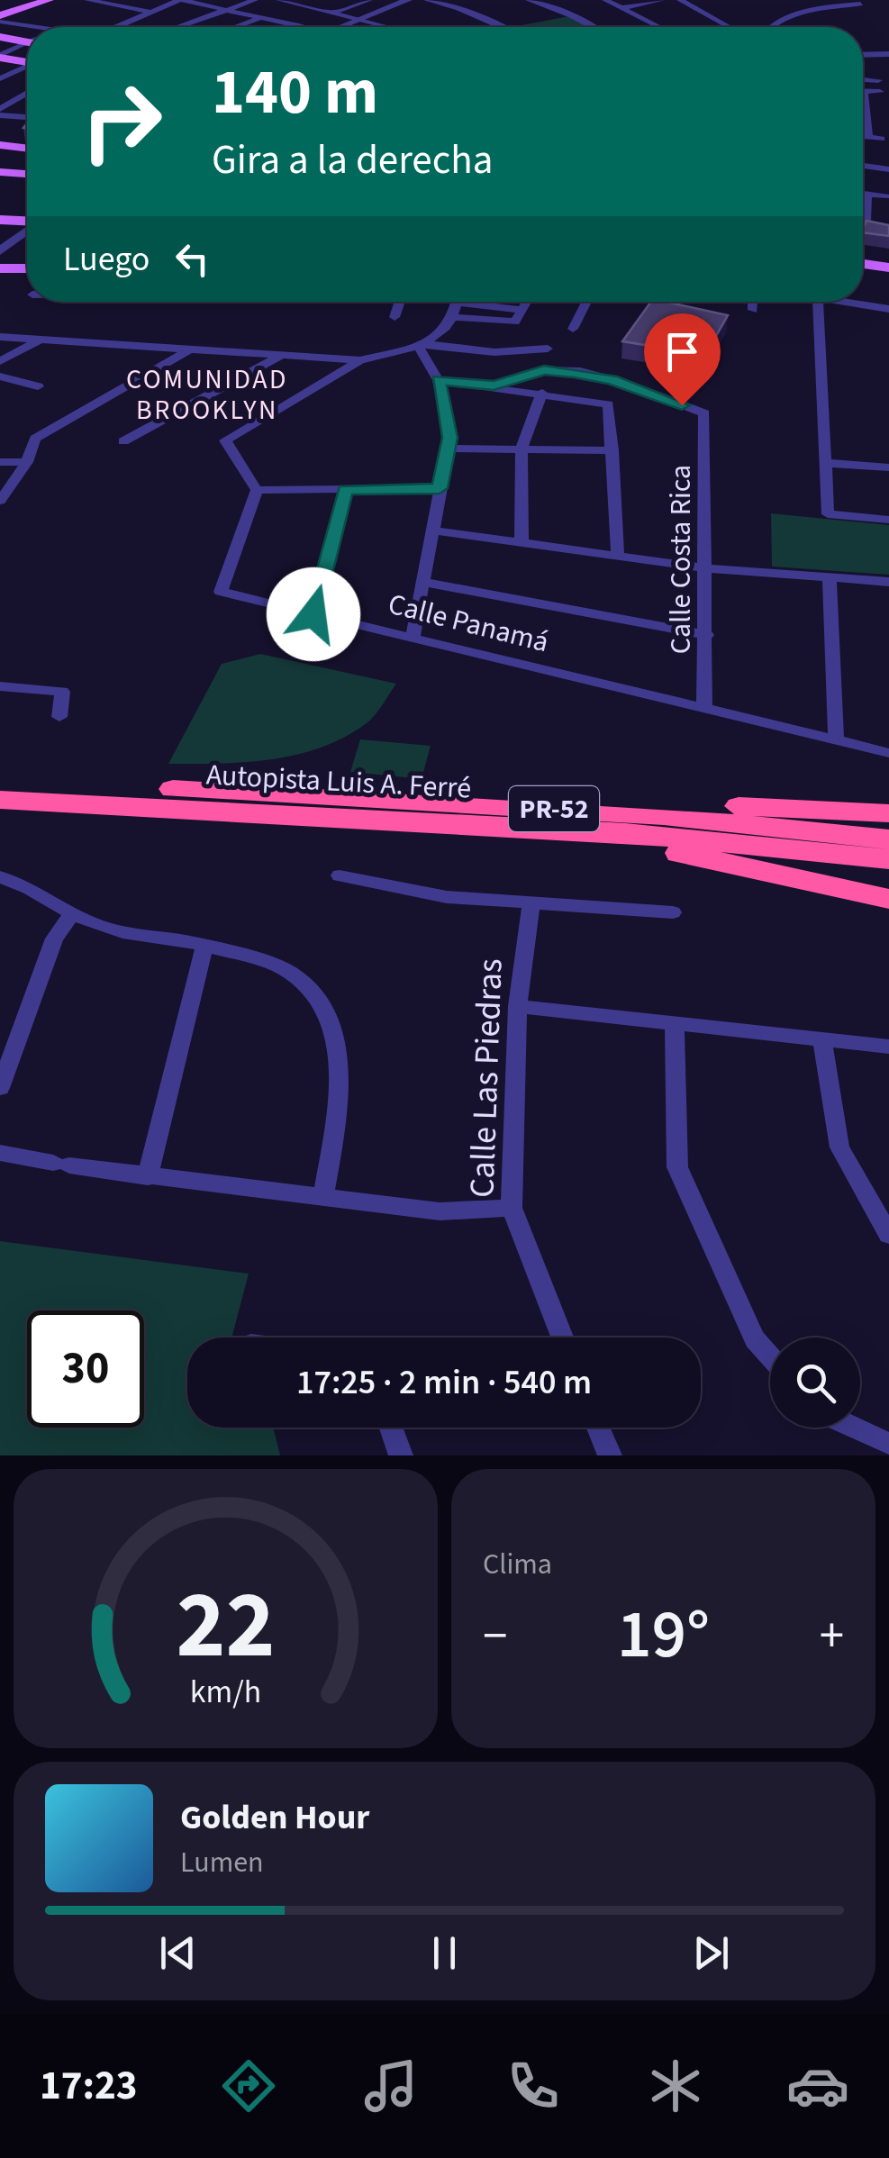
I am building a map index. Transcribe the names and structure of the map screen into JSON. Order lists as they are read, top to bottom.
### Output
{
  "streets": {
    "highway": ["Autopista Luis A. Ferré", "PR-52"],
    "street": ["Calle Costa Rica", "Calle Panamá", "Calle Las Piedras"]
  },
  "crossings": [
    ["Calle Costa Rica", "Calle Panamá"]
  ],
  "districts": ["COMUNIDAD BROOKLYN"],
  "page": {
    "turn": ["140 m", "Gira a la derecha"],
    "then": "Luego",
    "limit": "30",
    "trip": "17:25 · 2 min · 540 m",
    "tile": "Clima",
    "heat": ["−", "19°", "+"],
    "song": ["Golden Hour", "Lumen"],
    "tabs": "17:23",
    "gauge": ["22", "km/h"]
  }
}
